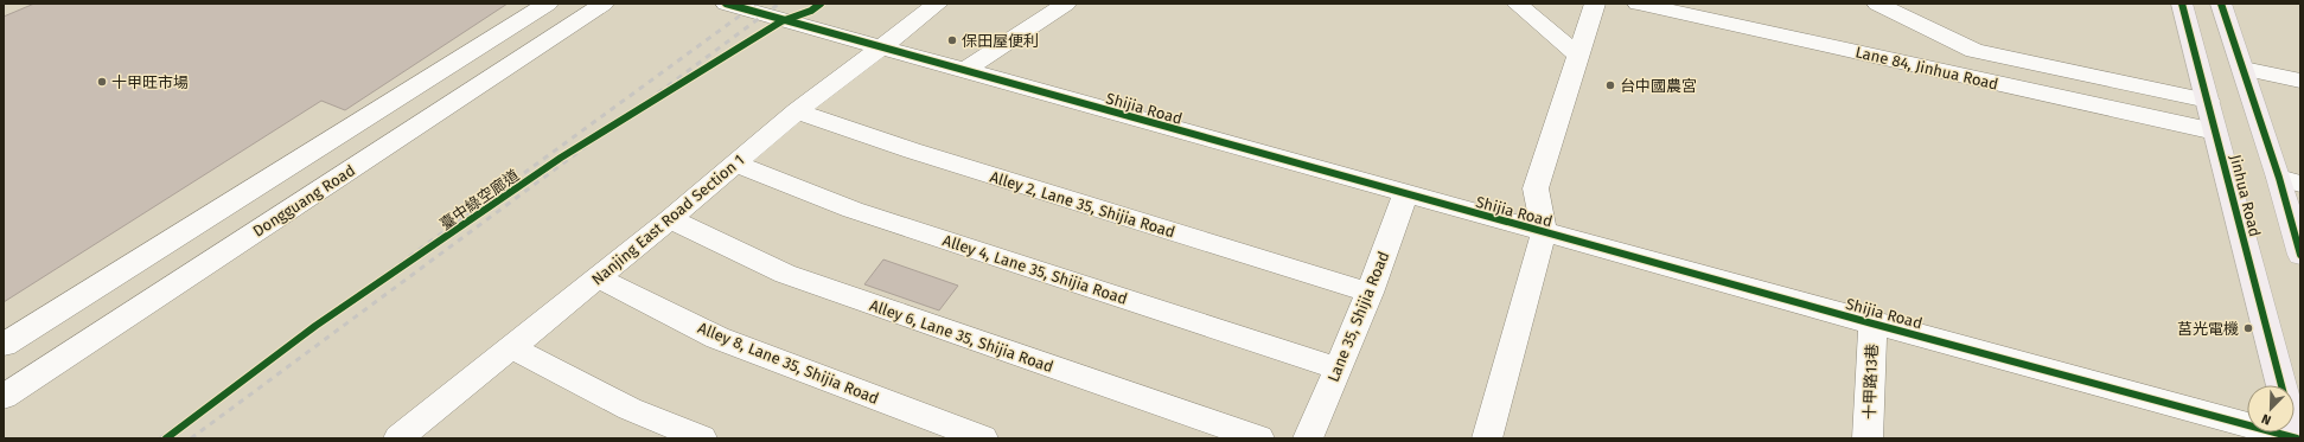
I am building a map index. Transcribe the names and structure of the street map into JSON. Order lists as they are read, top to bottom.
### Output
{
  "streets": {
    "main road": ["Jinhua Road"],
    "street": [
      "Lane 84, Jinhua Road",
      "Shijia Road",
      "Dongguang Road",
      "Alley 2, Lane 35, Shijia Road",
      "Nanjing East Road Section 1",
      "Alley 4, Lane 35, Shijia Road",
      "Lane 35, Shijia Road",
      "Alley 6, Lane 35, Shijia Road",
      "Alley 8, Lane 35, Shijia Road",
      "十甲路13巷"
    ],
    "cycle path": ["臺中綠空廊道"]
  },
  "crossings": [
    ["Lane 84, Jinhua Road", "Jinhua Road"],
    ["Shijia Road", "Nanjing East Road Section 1"],
    ["Shijia Road", "Lane 35, Shijia Road"],
    ["Shijia Road", "十甲路13巷"],
    ["Alley 2, Lane 35, Shijia Road", "Nanjing East Road Section 1"],
    ["Alley 2, Lane 35, Shijia Road", "Lane 35, Shijia Road"],
    ["Nanjing East Road Section 1", "Alley 4, Lane 35, Shijia Road"],
    ["Nanjing East Road Section 1", "Alley 6, Lane 35, Shijia Road"],
    ["Nanjing East Road Section 1", "Alley 8, Lane 35, Shijia Road"],
    ["Alley 4, Lane 35, Shijia Road", "Lane 35, Shijia Road"]
  ],
  "places": [
    "保田屋便利",
    "十甲旺市場",
    "台中國農宮",
    "莒光電機"
  ],
  "north": "bottom left"
}
